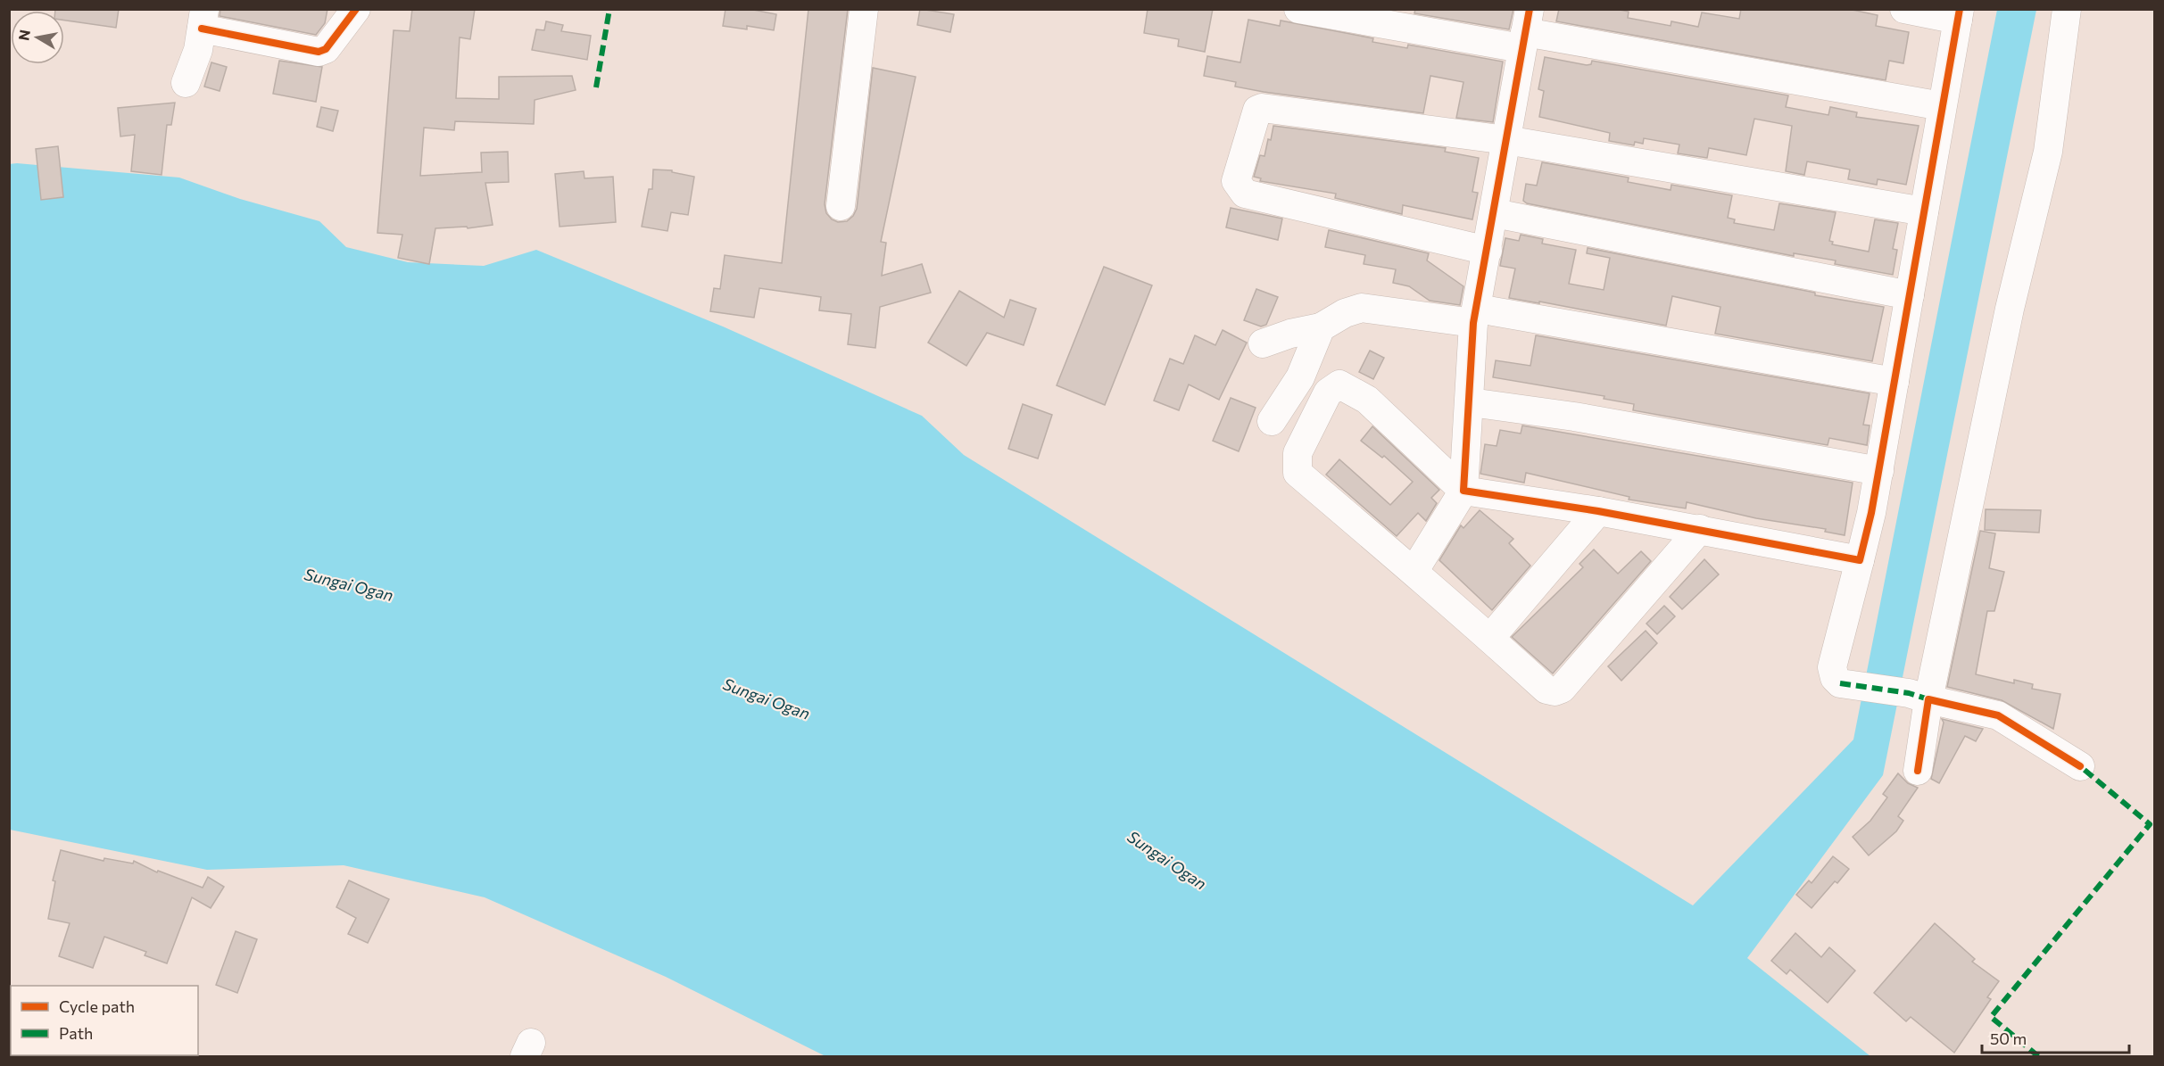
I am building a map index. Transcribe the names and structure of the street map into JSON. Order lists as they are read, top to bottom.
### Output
{
  "water": ["Sungai Ogan"],
  "legend": ["Cycle path", "Path"],
  "scale_bar": "50 m",
  "north": "left"
}
